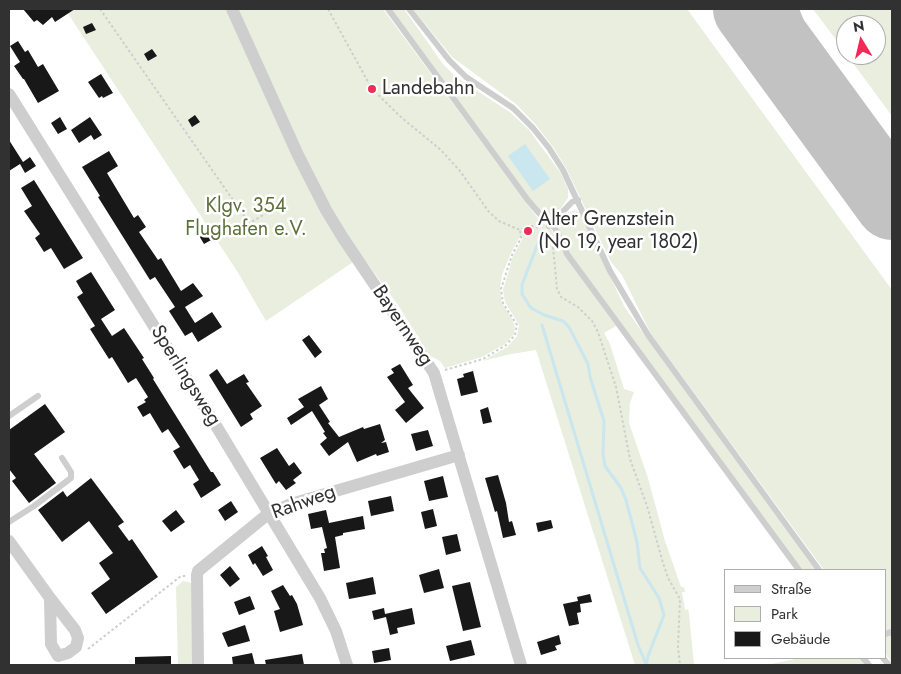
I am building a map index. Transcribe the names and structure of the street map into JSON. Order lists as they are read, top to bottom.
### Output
{
  "streets": {
    "street": ["Bayernweg", "Sperlingsweg", "Rahweg"]
  },
  "crossings": [
    ["Bayernweg", "Rahweg"],
    ["Sperlingsweg", "Rahweg"]
  ],
  "parks": ["Klgv. 354 Flughafen e.V."],
  "places": ["Landebahn", "Alter Grenzstein (No 19, year 1802)"],
  "legend": ["Straße", "Park", "Gebäude"],
  "north": "top"
}
